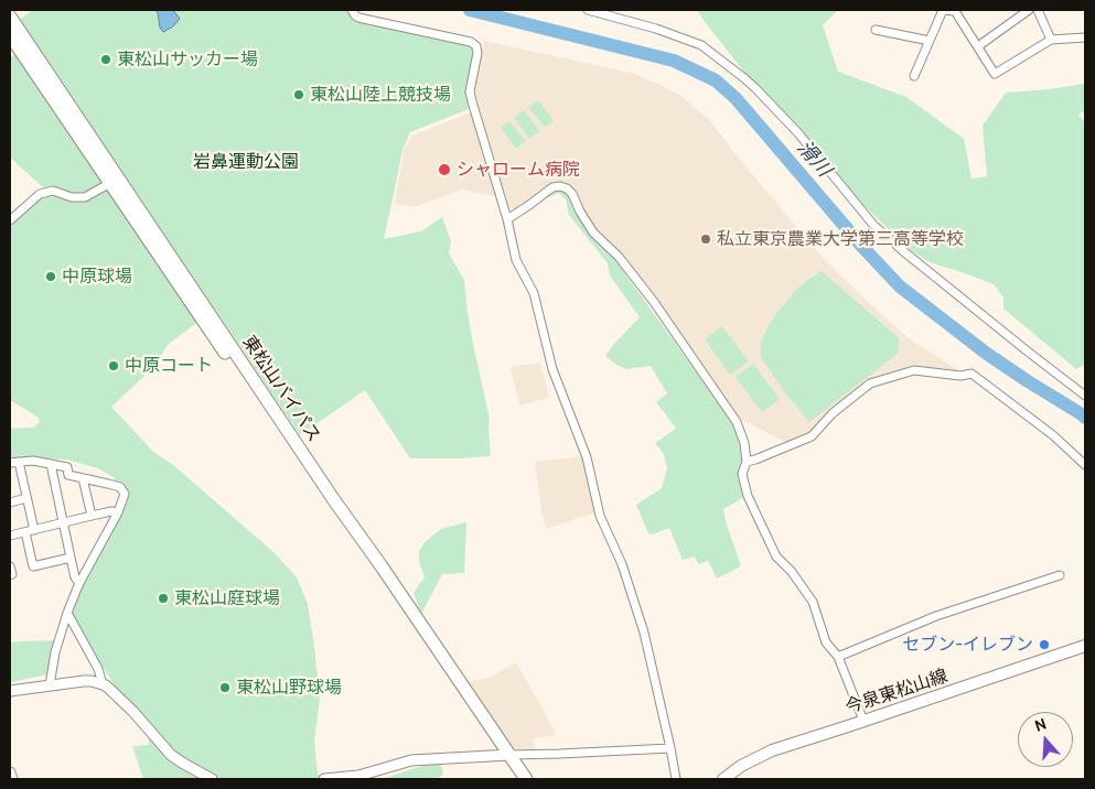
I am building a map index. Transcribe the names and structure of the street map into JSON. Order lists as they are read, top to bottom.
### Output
{
  "streets": {
    "highway": ["東松山バイパス"],
    "main road": ["今泉東松山線"]
  },
  "water": ["滑川"],
  "parks": ["岩鼻運動公園"],
  "places": [
    "東松山サッカー場",
    "東松山陸上競技場",
    "シャローム病院",
    "私立東京農業大学第三高等学校",
    "中原球場",
    "中原コート",
    "東松山庭球場",
    "セブン-イレブン",
    "東松山野球場"
  ],
  "north": "top"
}
